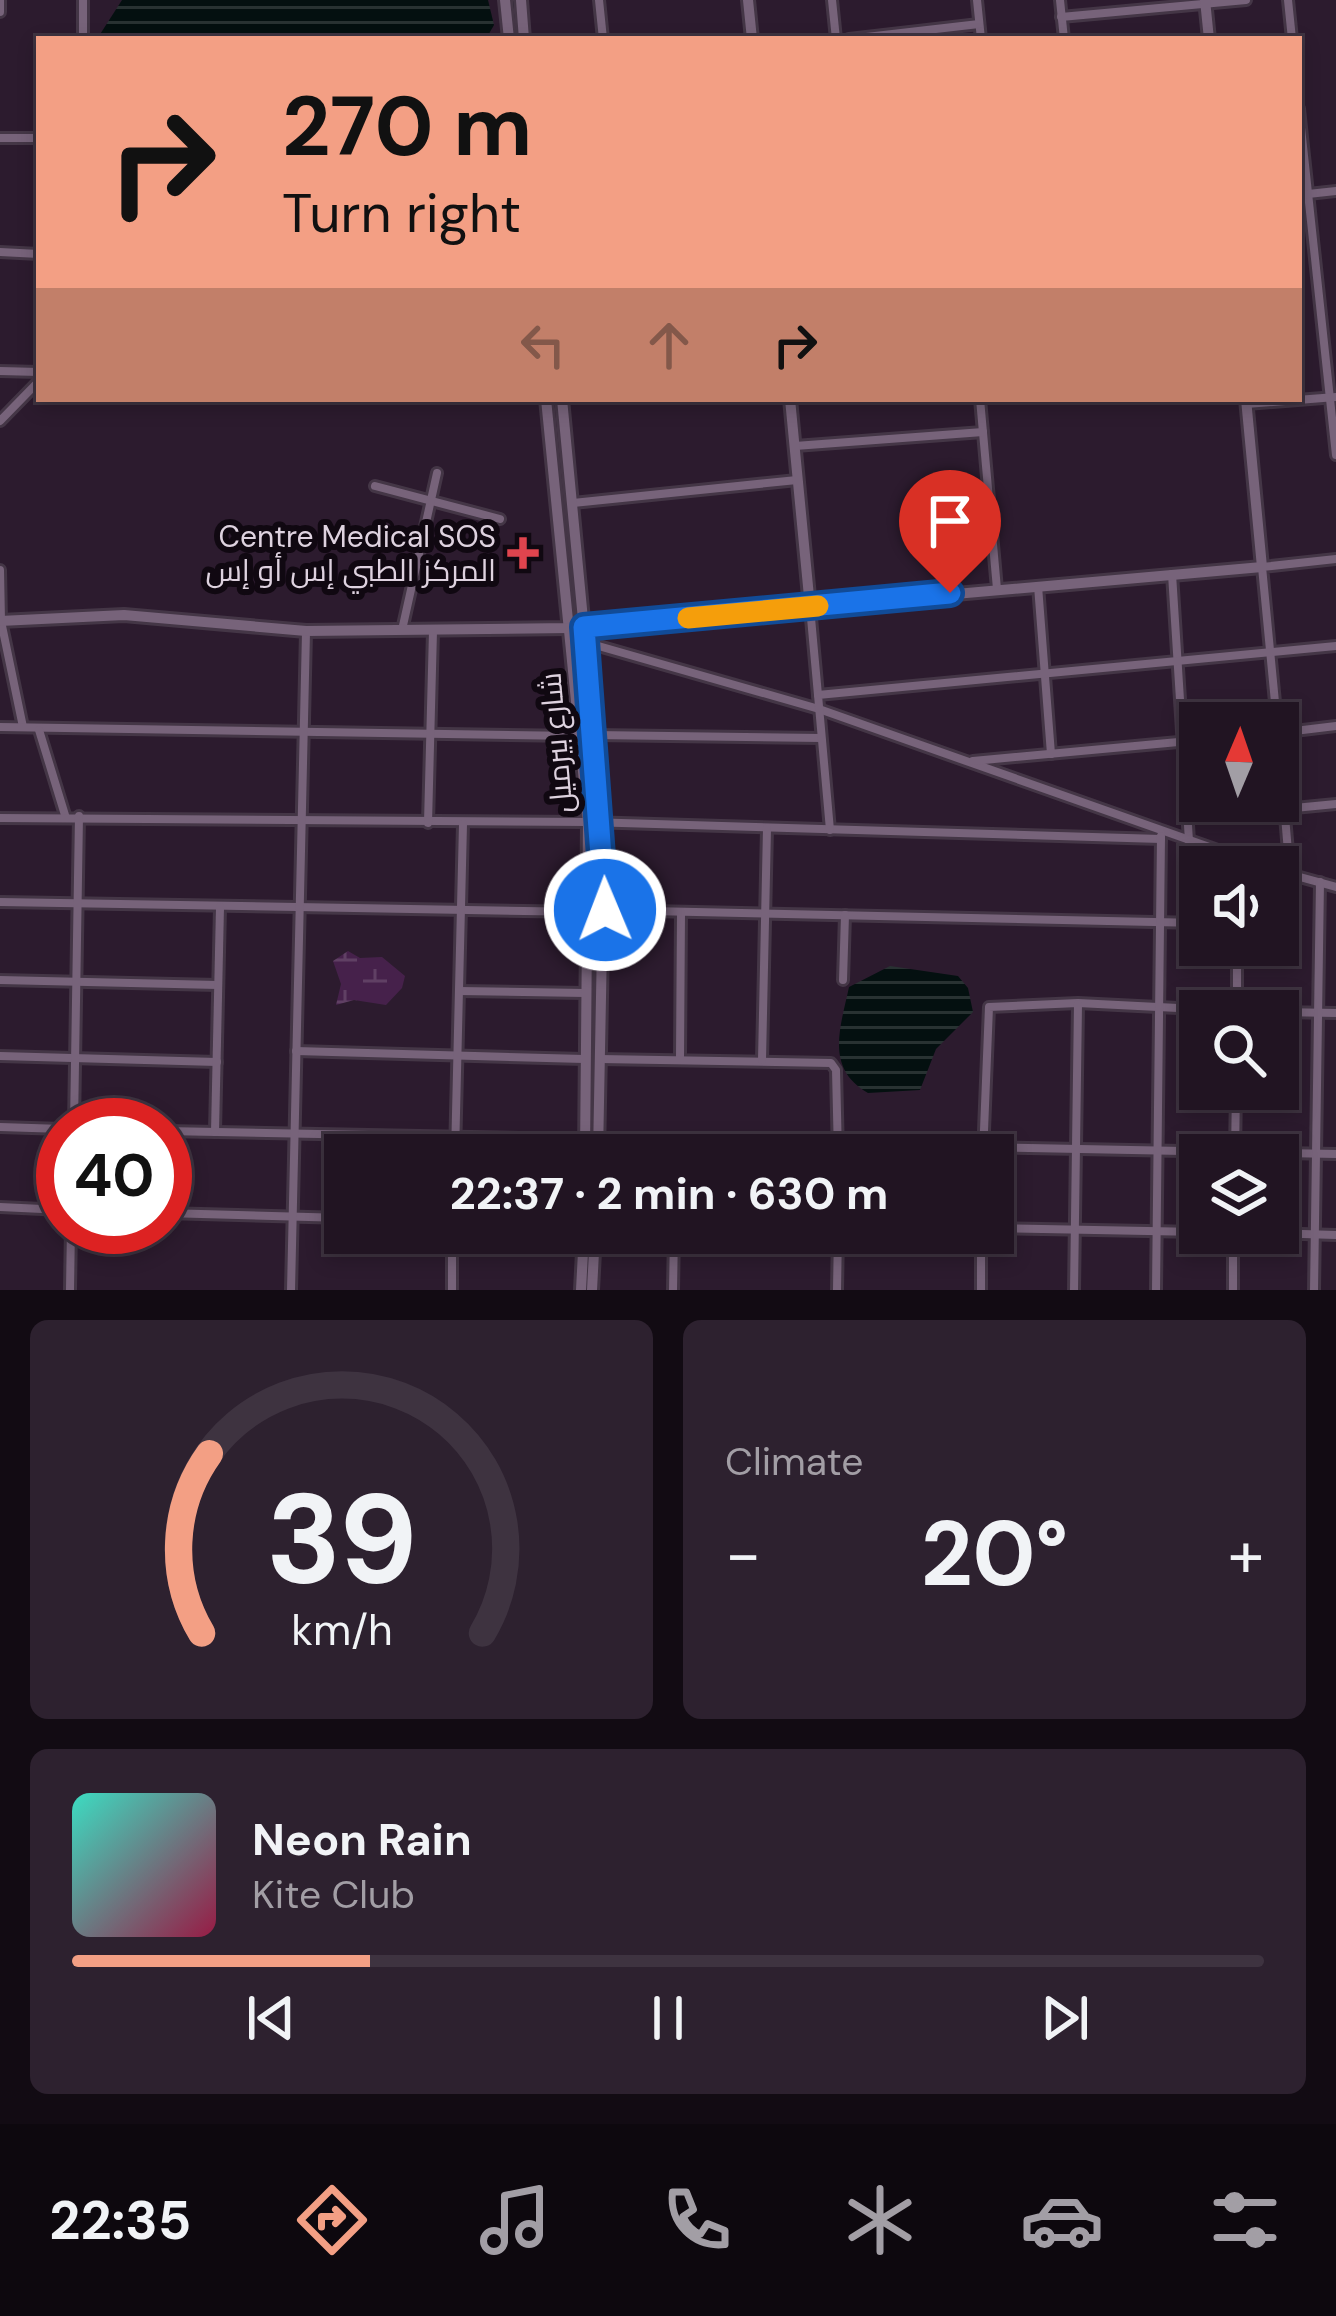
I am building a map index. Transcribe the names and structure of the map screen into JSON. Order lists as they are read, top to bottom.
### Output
{
  "streets": {
    "street": ["شارع بيرميل"]
  },
  "places": {
    "health": ["Centre Medical SOS المركز الطبي إس أو إس"]
  },
  "north": "top",
  "page": {
    "turn": ["270 m", "Turn right"],
    "limit": "40",
    "trip": "22:37 · 2 min · 630 m",
    "tile": "Climate",
    "heat": ["−", "20°", "+"],
    "song": ["Neon Rain", "Kite Club"],
    "tabs": "22:35",
    "gauge": ["39", "km/h"]
  }
}
